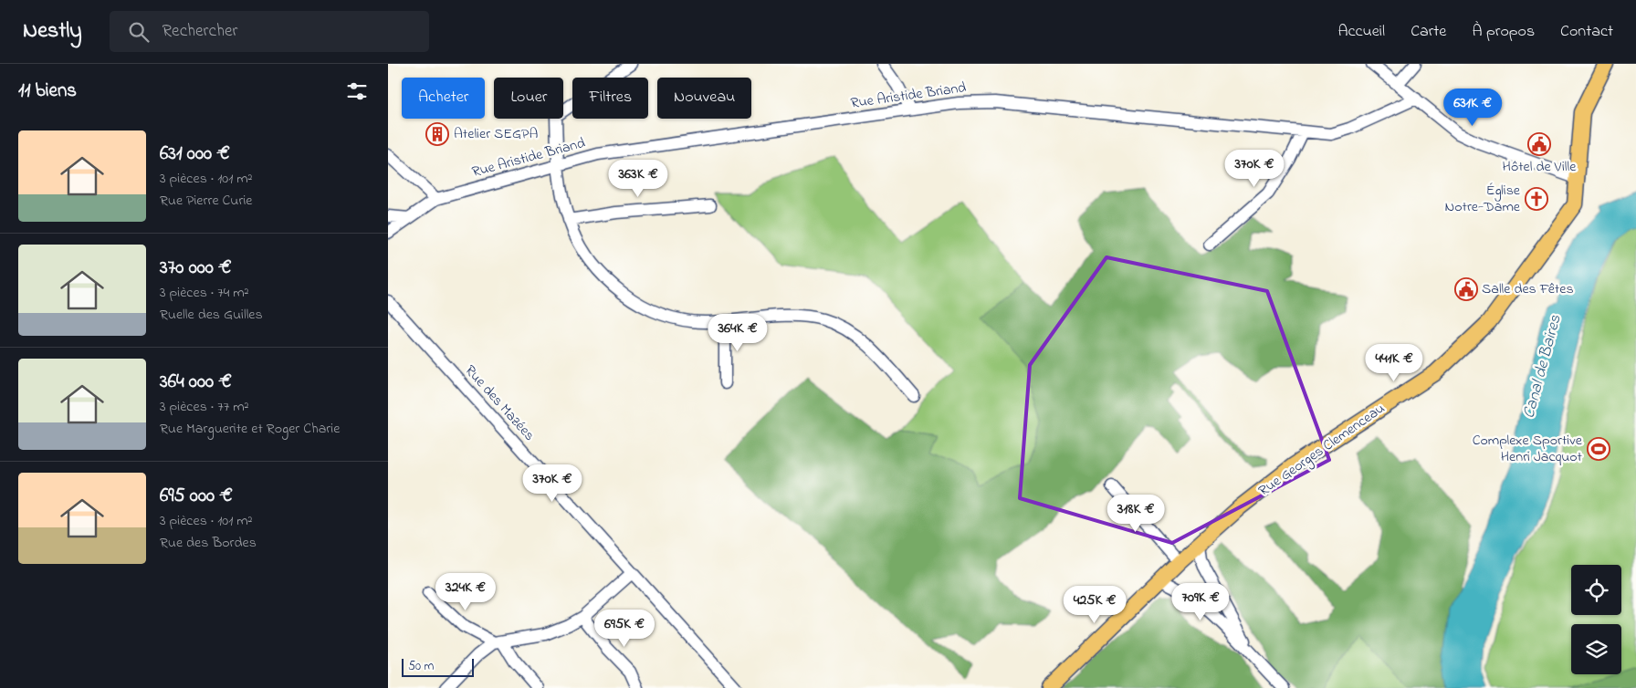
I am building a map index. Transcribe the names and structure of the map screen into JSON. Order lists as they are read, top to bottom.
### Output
{
  "streets": {
    "main road": ["Rue Georges Clemenceau"],
    "street": ["Rue Aristide Briand", "Rue des Mazées"]
  },
  "water": ["Canal de Baires"],
  "places": {
    "building": ["Atelier SEGPA"],
    "public building": ["Hôtel de Ville", "Salle des Fêtes"],
    "church": ["Église Notre-Dame"],
    "sports": ["Complexe Sportive Henri Jacquot"]
  },
  "scale_bar": "50 m",
  "page": {
    "header": "Nestly",
    "search": "Rechercher",
    "nav": [
      "Accueil",
      "Carte",
      "À propos",
      "Contact"
    ],
    "heading": "11 biens",
    "chip": [
      "Acheter",
      "Louer",
      "Filtres",
      "Nouveau"
    ],
    "price": [
      "631K €",
      "370K €",
      "363K €",
      "364K €",
      "441K €",
      "370K €",
      "318K €",
      "324K €",
      "709K €",
      "425K €",
      "695K €"
    ],
    "list": [
      {
        "name": "631 000 €",
        "note": "3 pièces · 101 m² · Rue Pierre Curie"
      },
      {
        "name": "370 000 €",
        "note": "3 pièces · 74 m² · Ruelle des Guilles"
      },
      {
        "name": "364 000 €",
        "note": "3 pièces · 77 m² · Rue Marguerite et Roger Charie"
      },
      {
        "name": "695 000 €",
        "note": "3 pièces · 101 m² · Rue des Bordes"
      }
    ],
    "scale": "50 m"
  }
}
